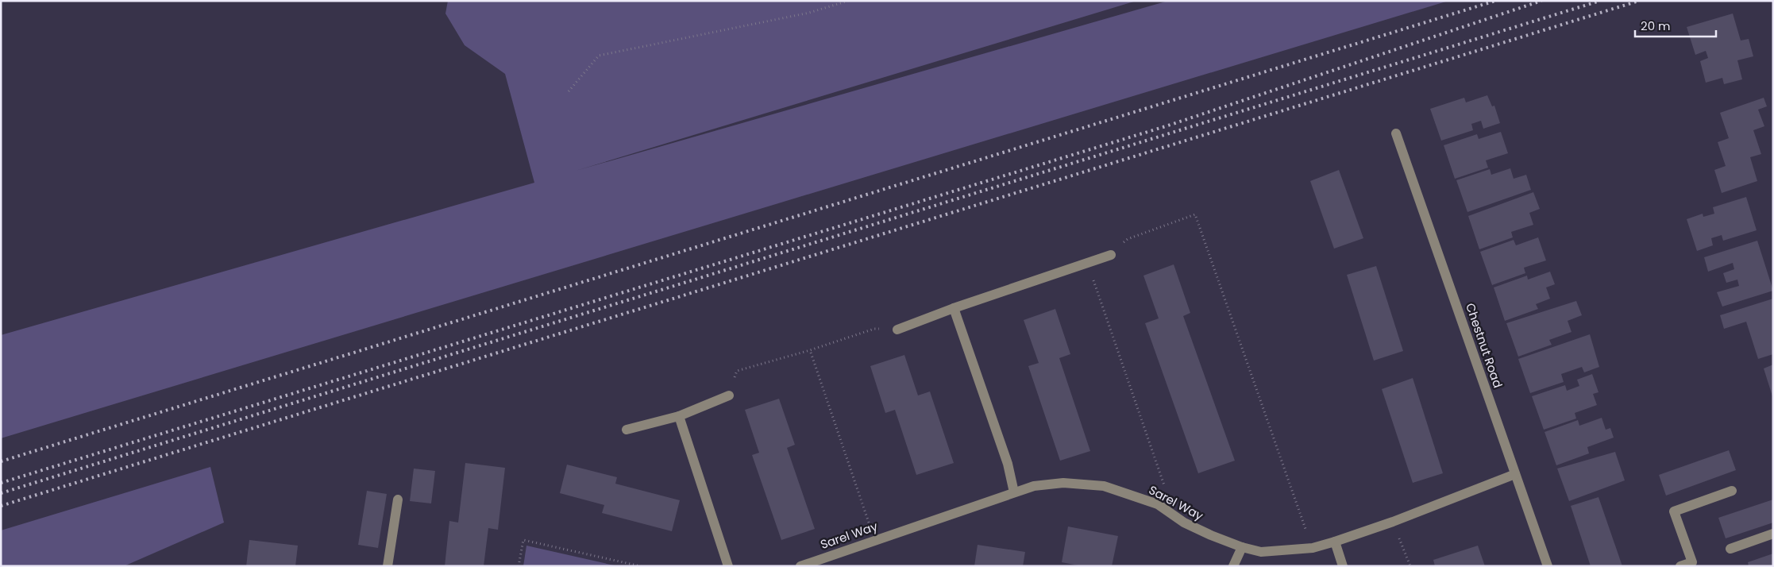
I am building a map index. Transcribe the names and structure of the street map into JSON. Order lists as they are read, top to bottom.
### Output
{
  "streets": {
    "street": ["Chestnut Road", "Sarel Way"]
  },
  "crossings": [
    ["Chestnut Road", "Sarel Way"]
  ],
  "scale_bar": "20 m"
}
